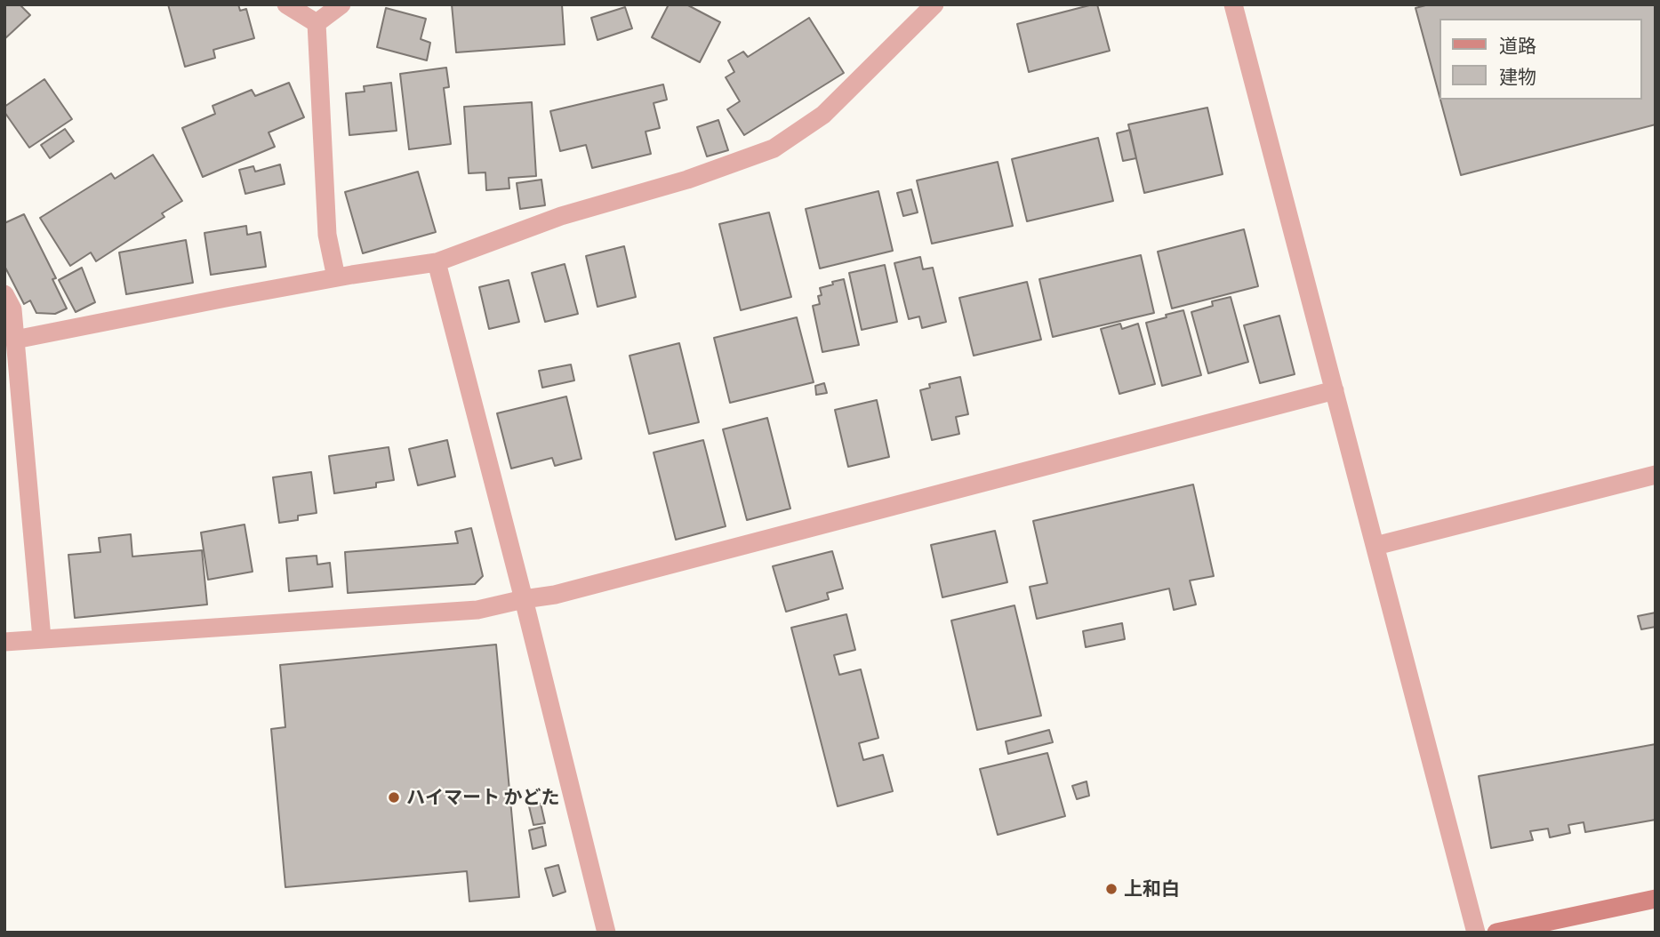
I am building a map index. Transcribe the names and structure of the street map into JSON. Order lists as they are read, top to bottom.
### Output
{
  "places": ["ハイマート かどた", "上和白"],
  "legend": ["道路", "建物"]
}
